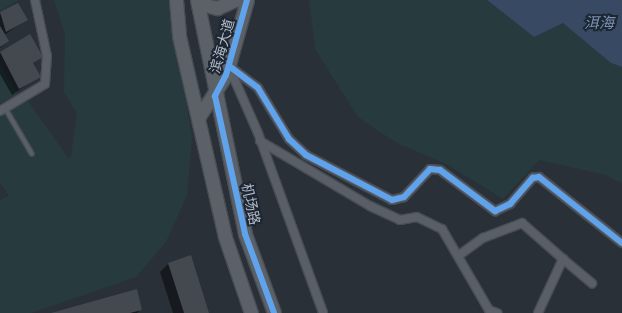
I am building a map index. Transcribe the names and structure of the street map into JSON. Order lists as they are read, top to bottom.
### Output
{
  "streets": {
    "main road": ["滨海大道", "机场路"]
  },
  "crossings": [
    ["滨海大道", "机场路"]
  ],
  "water": ["洱海"]
}
